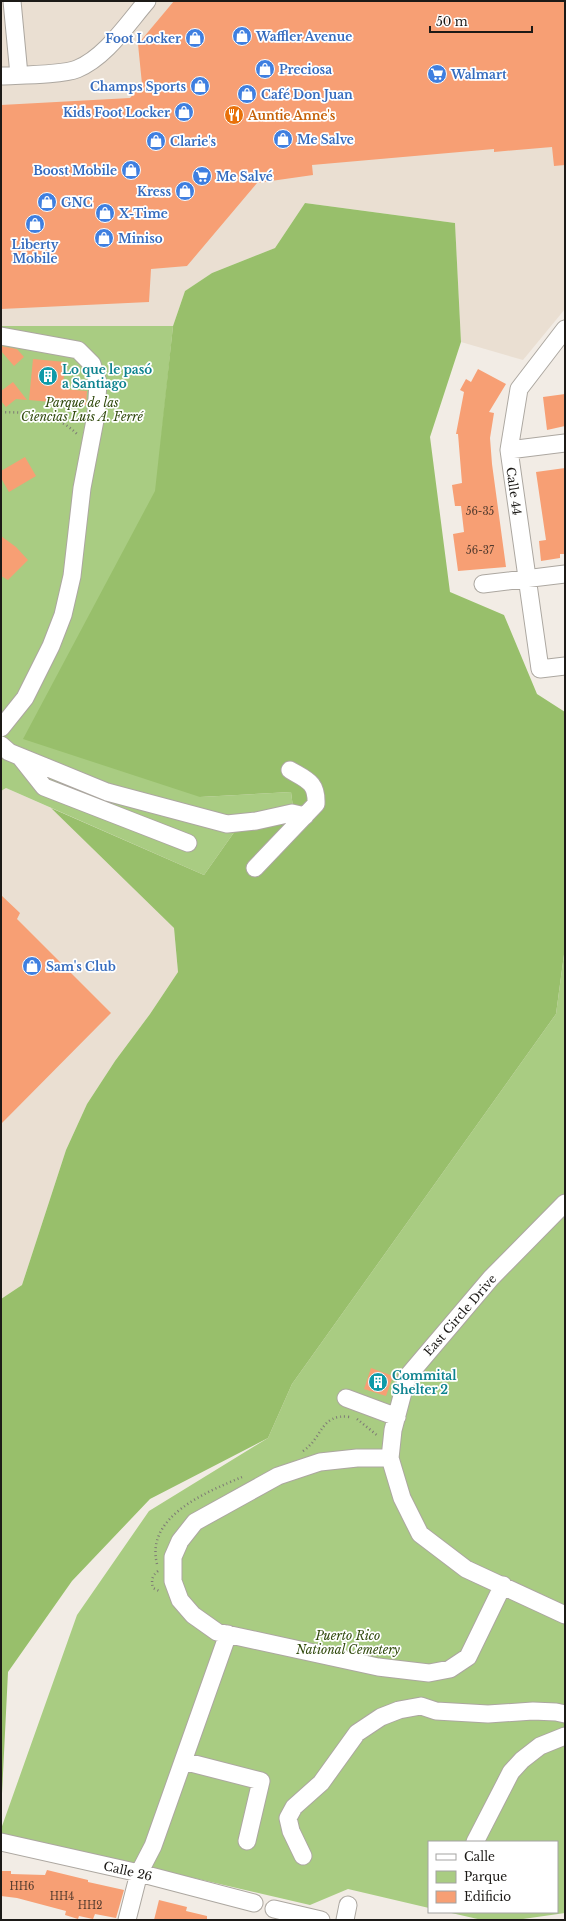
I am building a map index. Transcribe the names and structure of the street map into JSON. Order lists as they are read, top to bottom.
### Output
{
  "streets": {
    "street": ["Calle 44", "East Circle Drive", "Calle 26"]
  },
  "parks": ["Parque de las Ciencias Luis A. Ferré", "Puerto Rico National Cemetery"],
  "places": {
    "shop": [
      "Waffler Avenue",
      "Foot Locker",
      "Preciosa",
      "Champs Sports",
      "Café Don Juan",
      "Kids Foot Locker",
      "Me Salve",
      "Clarie's",
      "Boost Mobile",
      "Kress",
      "GNC",
      "X-Time",
      "Liberty Mobile",
      "Miniso",
      "Sam's Club"
    ],
    "supermarket": ["Walmart", "Me Salvé"],
    "restaurant": ["Auntie Anne's"],
    "building": ["Lo que le pasó a Santiago", "Commital Shelter 2"]
  },
  "house_numbers": [
    "56-35",
    "56-37",
    "HH6",
    "HH4",
    "HH2"
  ],
  "legend": ["Calle", "Parque", "Edificio"],
  "scale_bar": "50 m"
}
